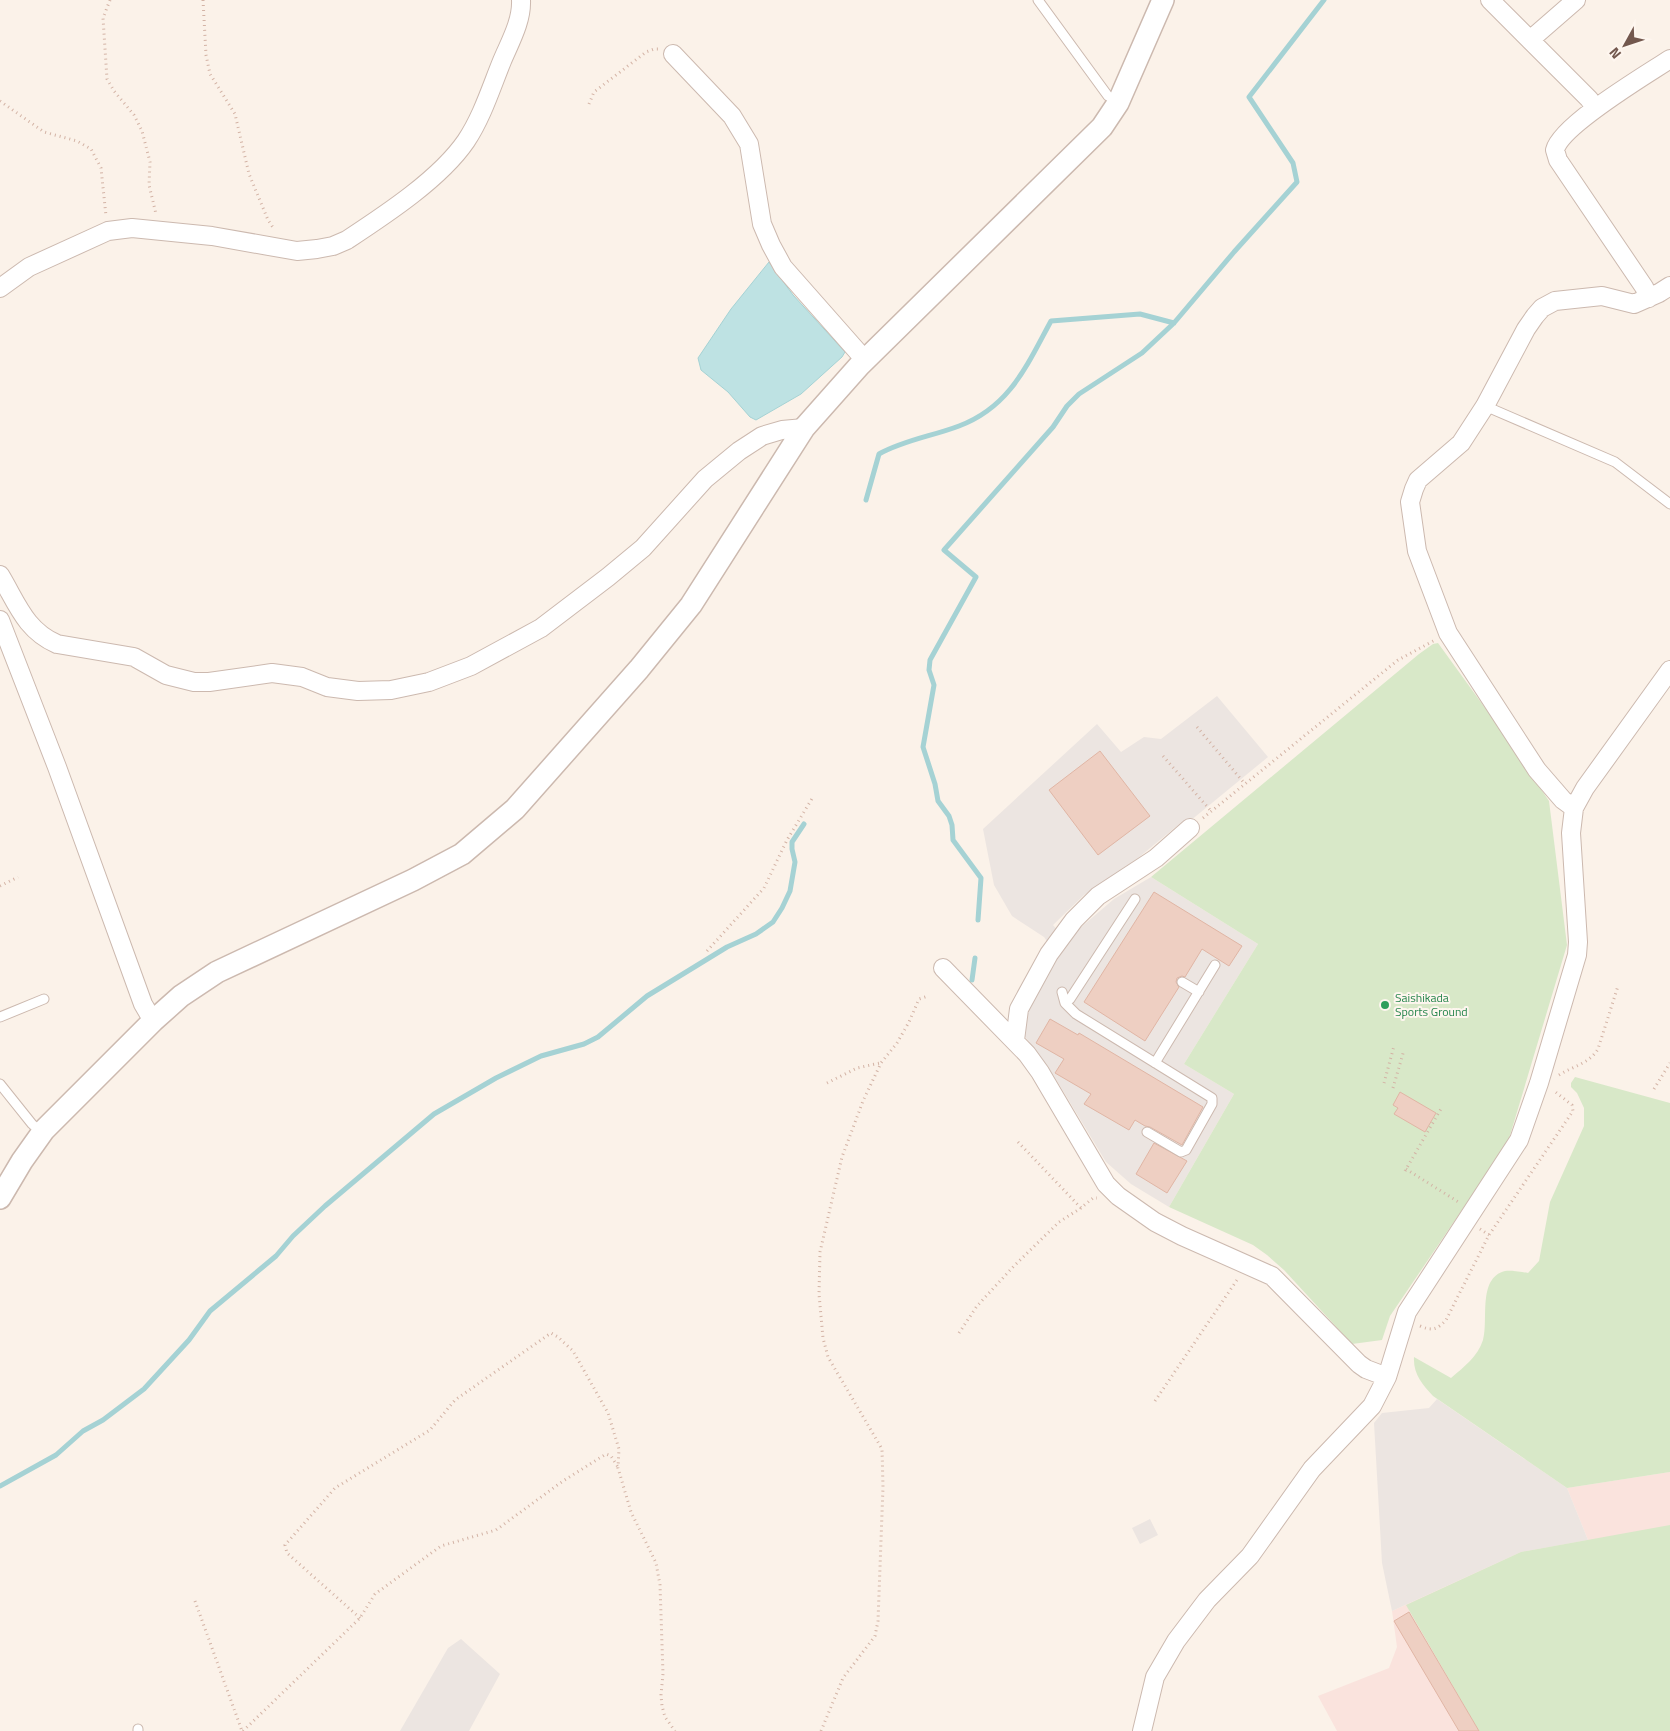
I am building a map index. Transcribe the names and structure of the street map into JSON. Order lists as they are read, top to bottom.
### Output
{
  "places": ["Saishikada Sports Ground"],
  "north": "bottom left"
}
